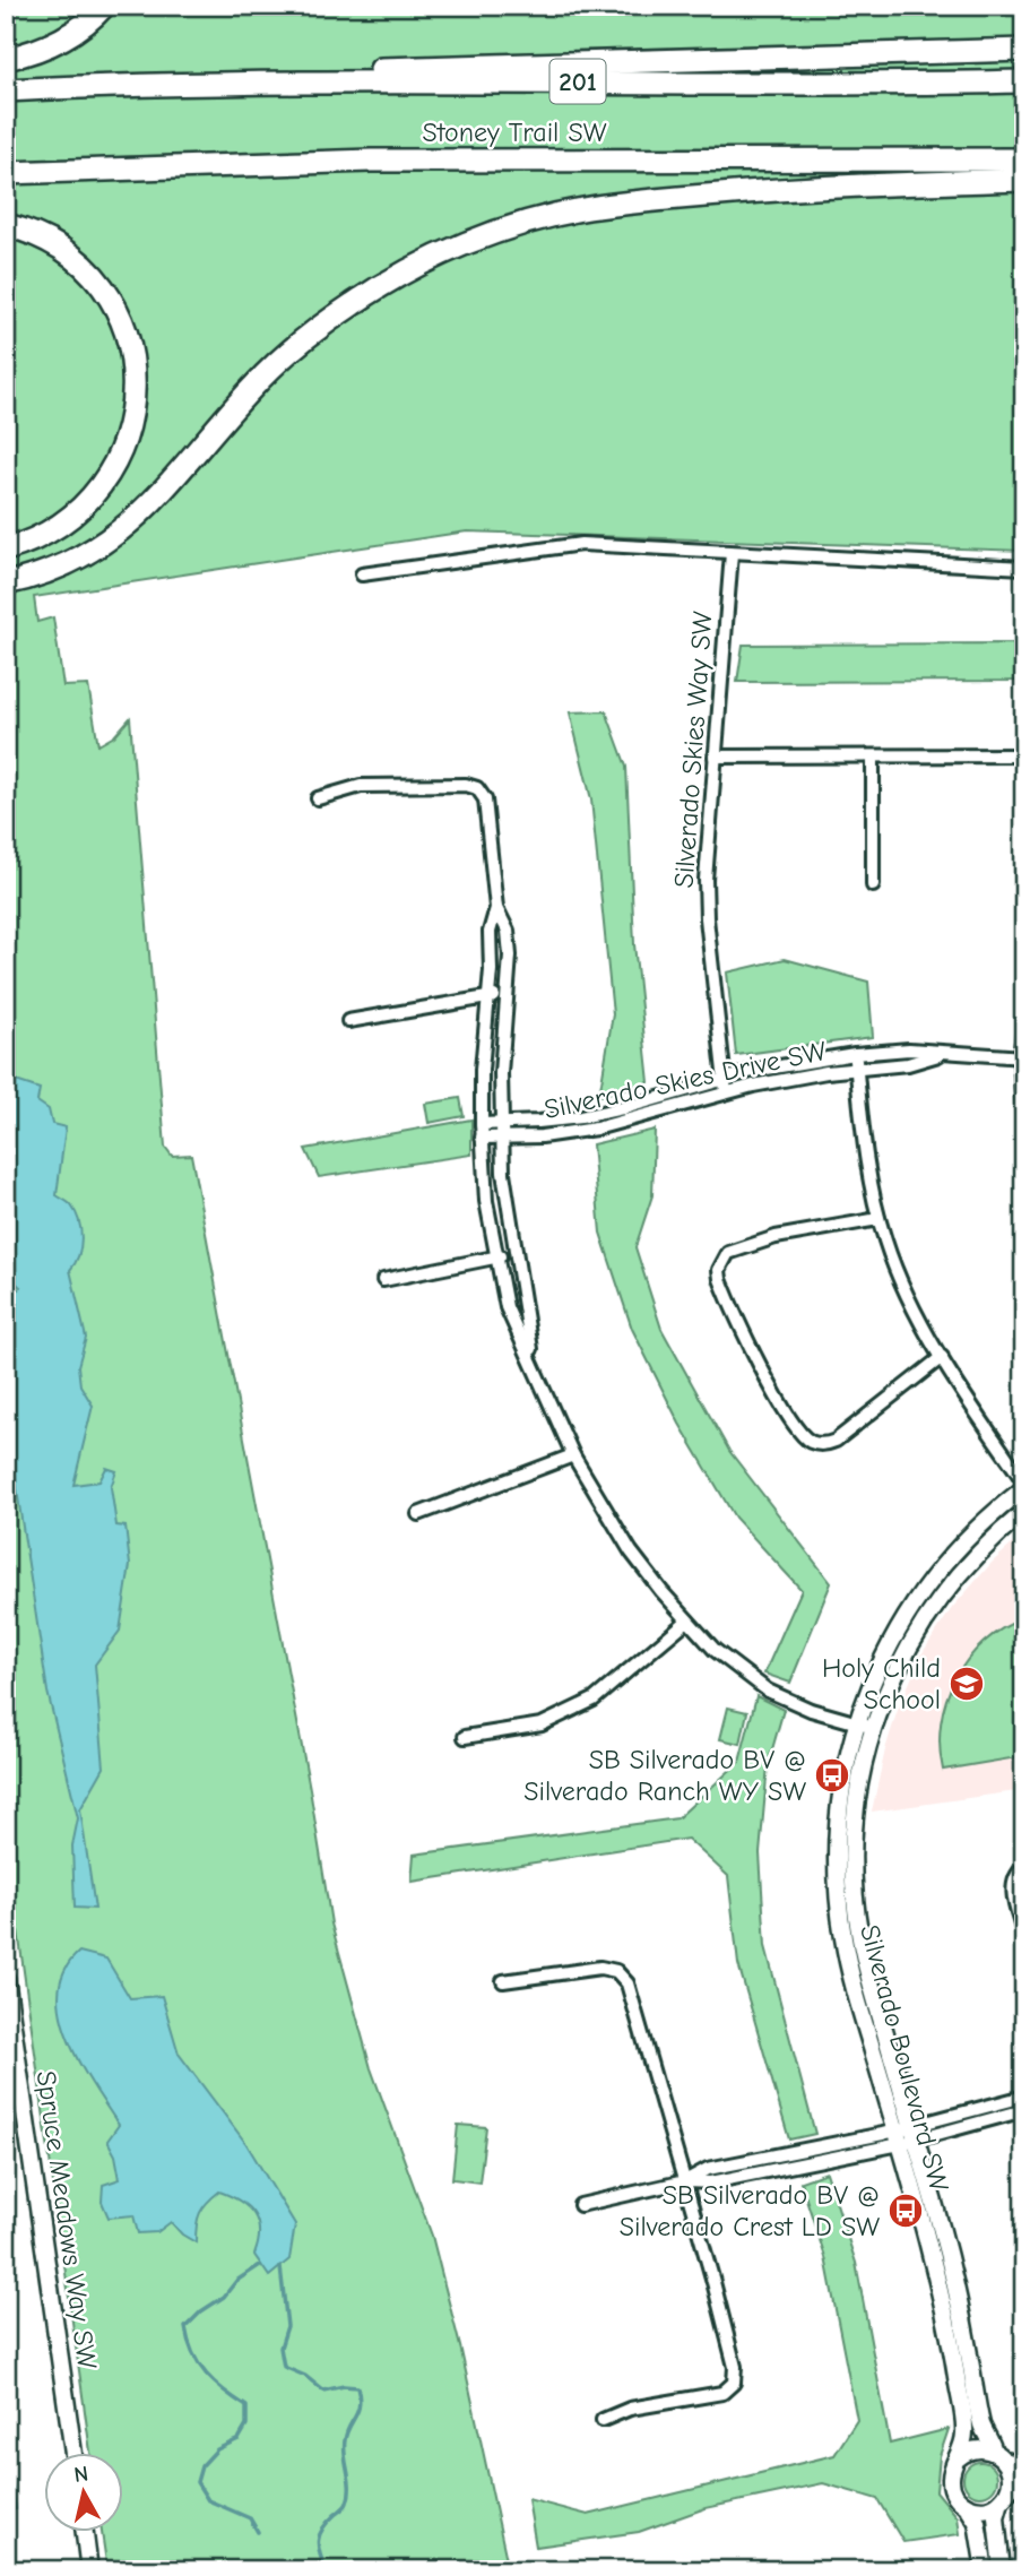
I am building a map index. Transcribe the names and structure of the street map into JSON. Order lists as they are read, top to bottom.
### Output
{
  "streets": {
    "highway": ["201", "Stoney Trail SW"],
    "street": [
      "Silverado Skies Way SW",
      "Silverado Skies Drive SW",
      "Silverado Boulevard SW",
      "Spruce Meadows Way SW"
    ]
  },
  "crossings": [
    ["Silverado Skies Way SW", "Silverado Skies Drive SW"]
  ],
  "places": {
    "school or university": ["Holy Child School"],
    "bus stop": ["SB Silverado BV @ Silverado Ranch WY SW", "SB Silverado BV @ Silverado Crest LD SW"]
  },
  "north": "top"
}
